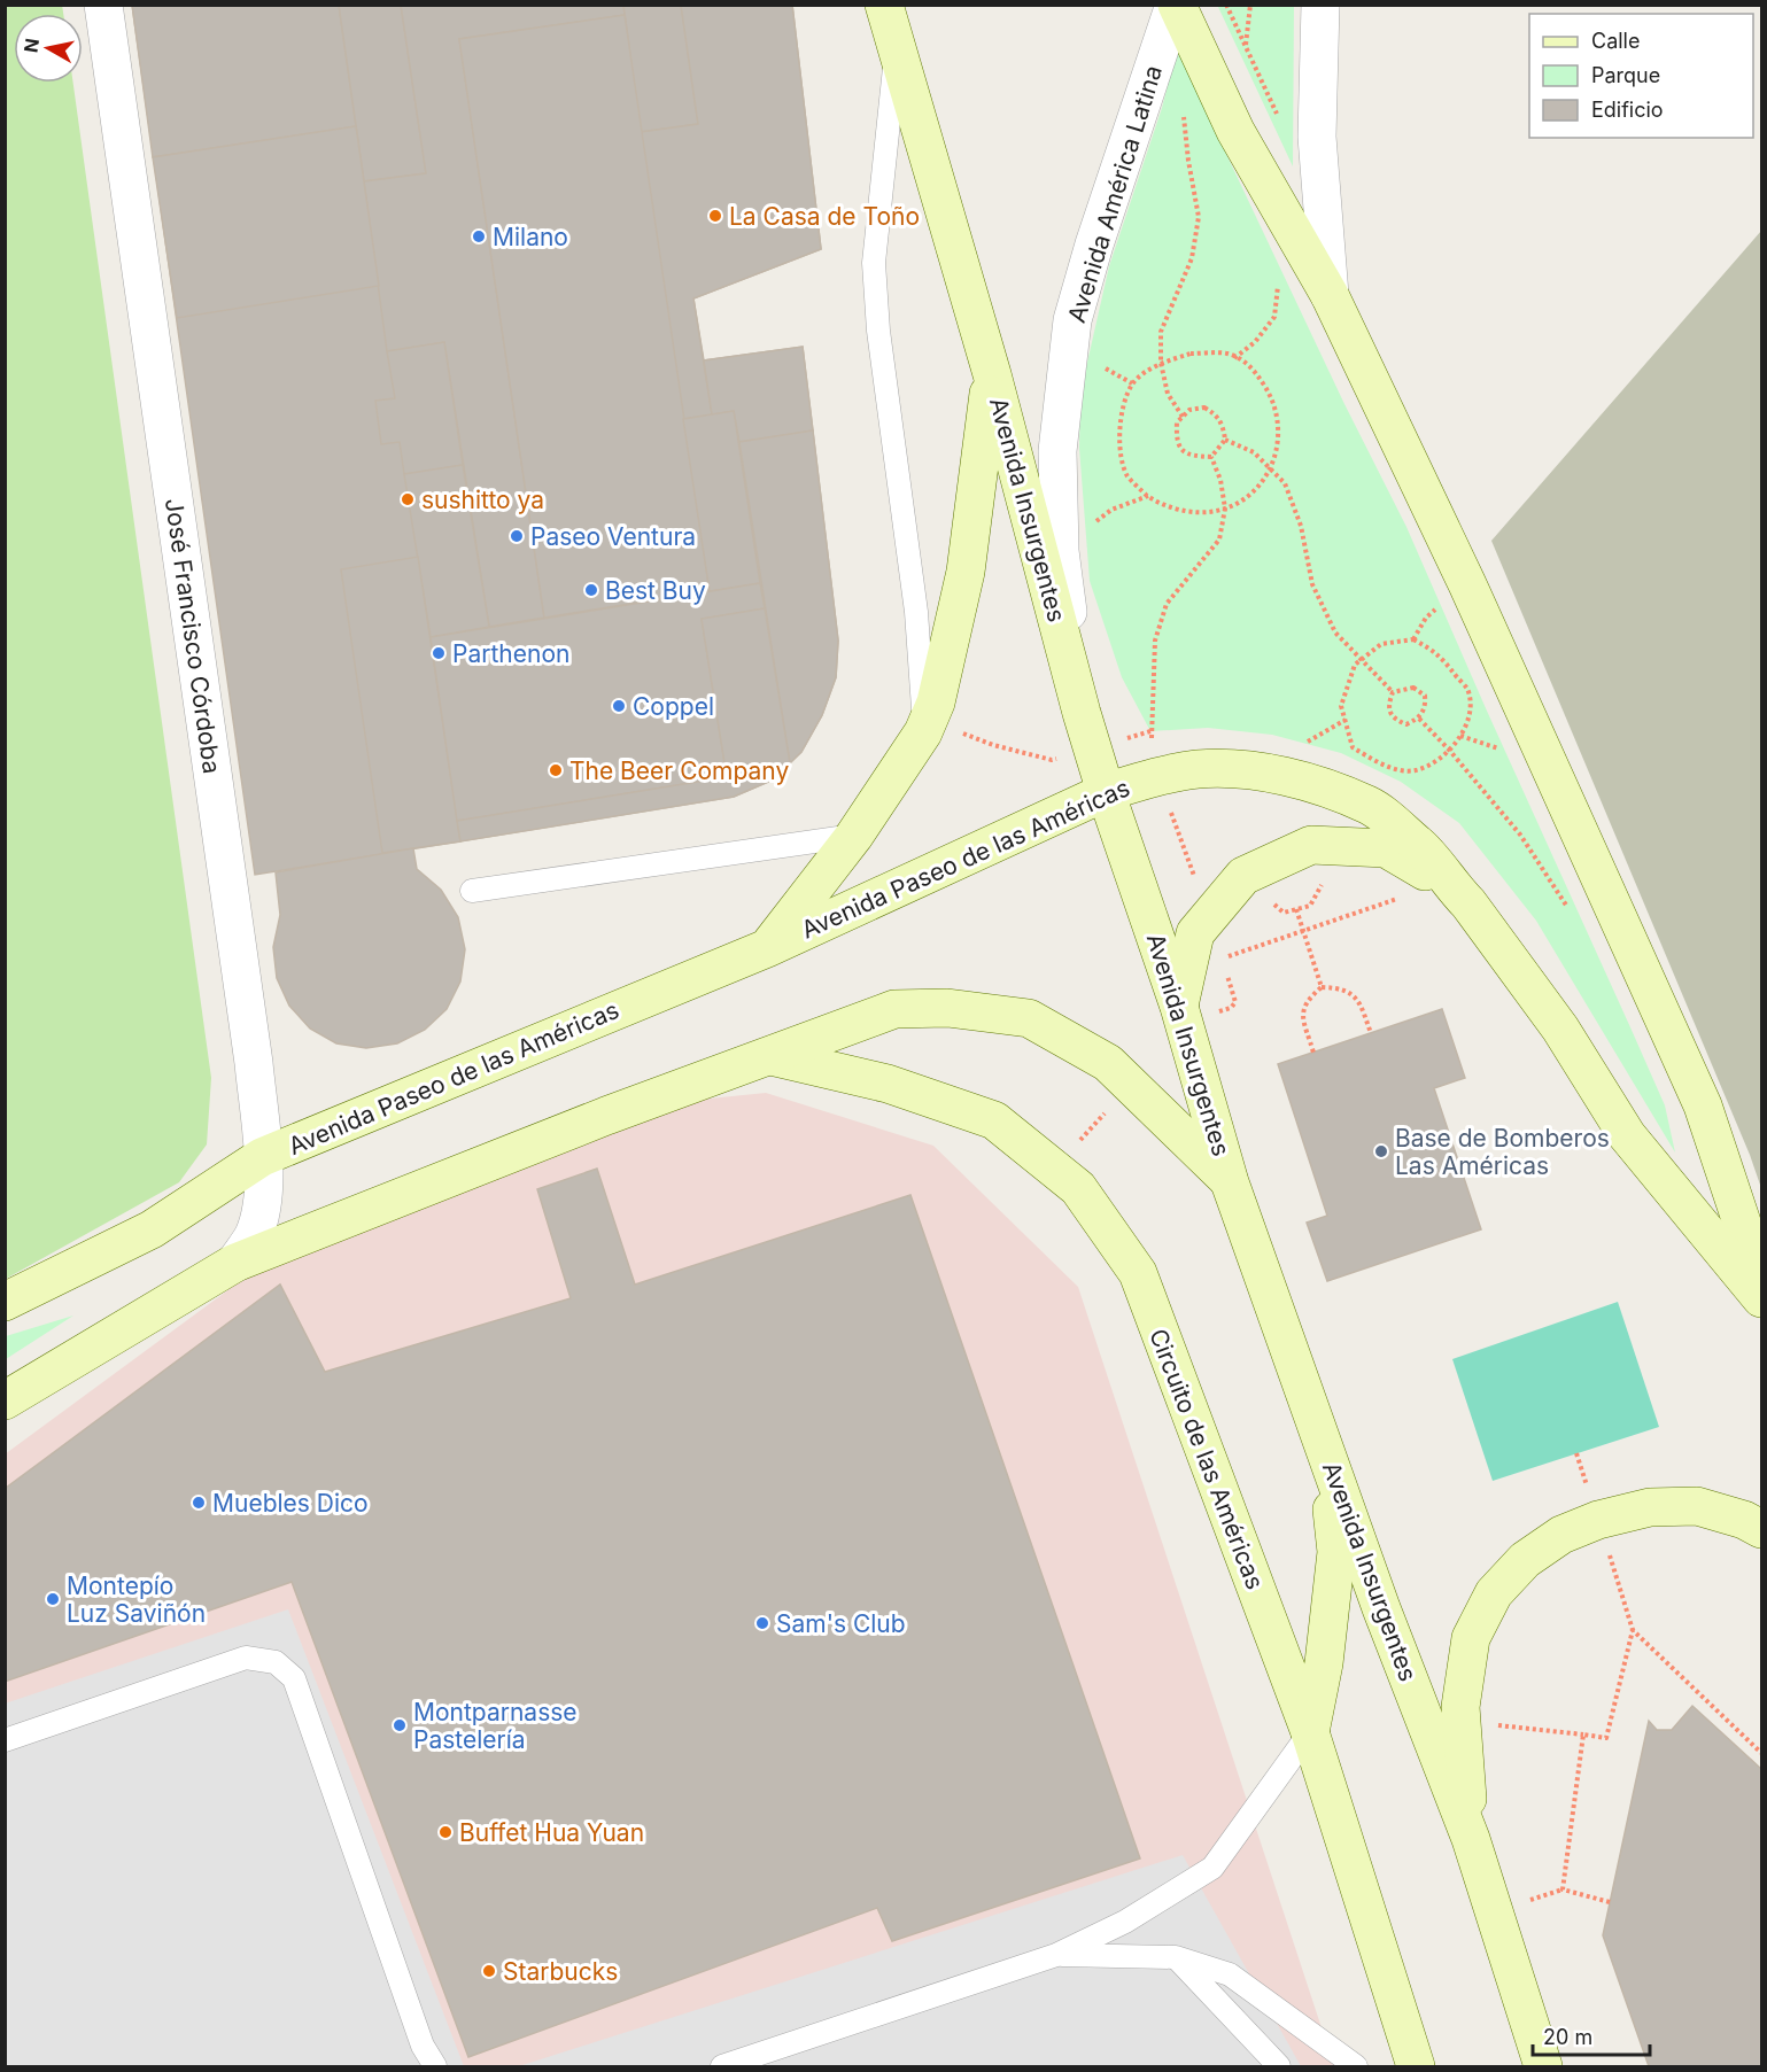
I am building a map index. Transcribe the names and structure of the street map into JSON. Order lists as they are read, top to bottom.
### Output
{
  "streets": {
    "main road": ["Avenida Insurgentes", "Avenida Paseo de las Américas", "Circuito de las Américas"],
    "street": ["Avenida América Latina", "José Francisco Córdoba"]
  },
  "crossings": [
    ["Avenida América Latina", "Avenida Insurgentes"],
    ["Avenida Insurgentes", "Avenida Paseo de las Américas"],
    ["José Francisco Córdoba", "Avenida Paseo de las Américas"]
  ],
  "places": [
    "La Casa de Toño",
    "Milano",
    "sushitto ya",
    "Paseo Ventura",
    "Best Buy",
    "Parthenon",
    "Coppel",
    "The Beer Company",
    "Base de Bomberos Las Américas",
    "Muebles Dico",
    "Montepío Luz Saviñón",
    "Sam's Club",
    "Montparnasse Pastelería",
    "Buffet Hua Yuan",
    "Starbucks"
  ],
  "legend": ["Calle", "Parque", "Edificio"],
  "scale_bar": "20 m",
  "north": "left"
}
